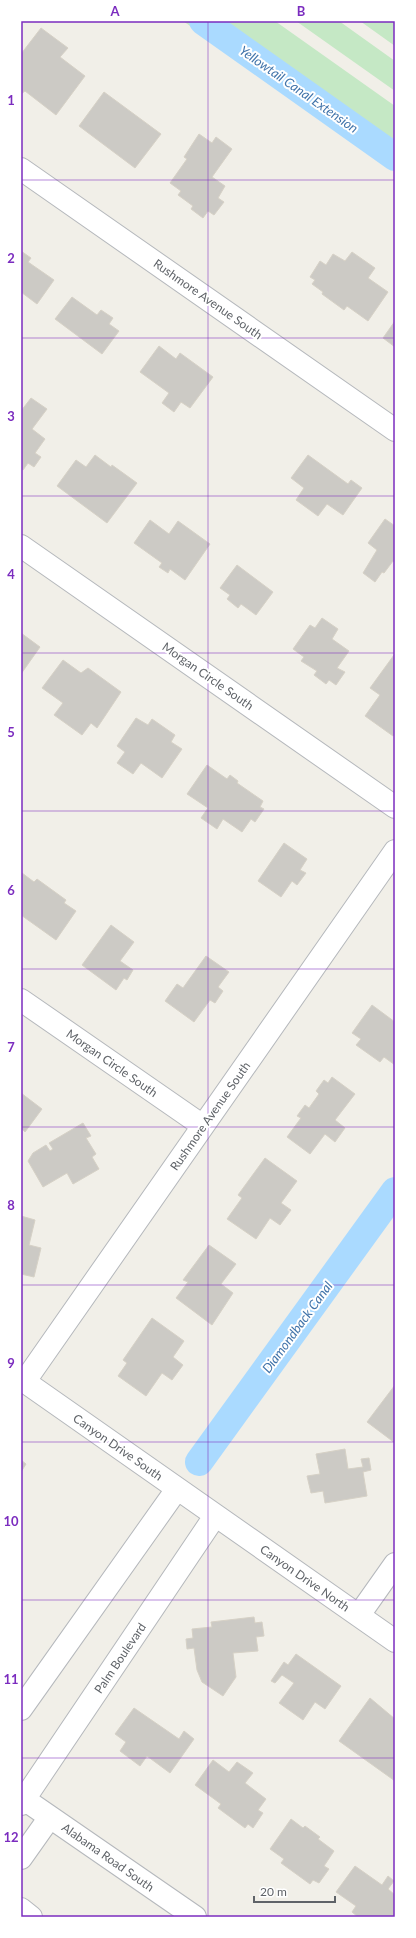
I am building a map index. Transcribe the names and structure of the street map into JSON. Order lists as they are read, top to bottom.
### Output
{
  "streets": {
    "street": [
      "Rushmore Avenue South",
      "Morgan Circle South",
      "Canyon Drive South",
      "Canyon Drive North",
      "Palm Boulevard",
      "Alabama Road South"
    ]
  },
  "crossings": [
    ["Rushmore Avenue South", "Morgan Circle South"],
    ["Rushmore Avenue South", "Canyon Drive South"],
    ["Canyon Drive South", "Canyon Drive North"],
    ["Canyon Drive South", "Palm Boulevard"],
    ["Canyon Drive North", "Palm Boulevard"],
    ["Palm Boulevard", "Alabama Road South"]
  ],
  "water": ["Yellowtail Canal Extension", "Diamondback Canal"],
  "scale_bar": "20 m",
  "grid": {
    "columns": ["A", "B"],
    "rows": [
      "1",
      "2",
      "3",
      "4",
      "5",
      "6",
      "7",
      "8",
      "9",
      "10",
      "11",
      "12"
    ]
  }
}
